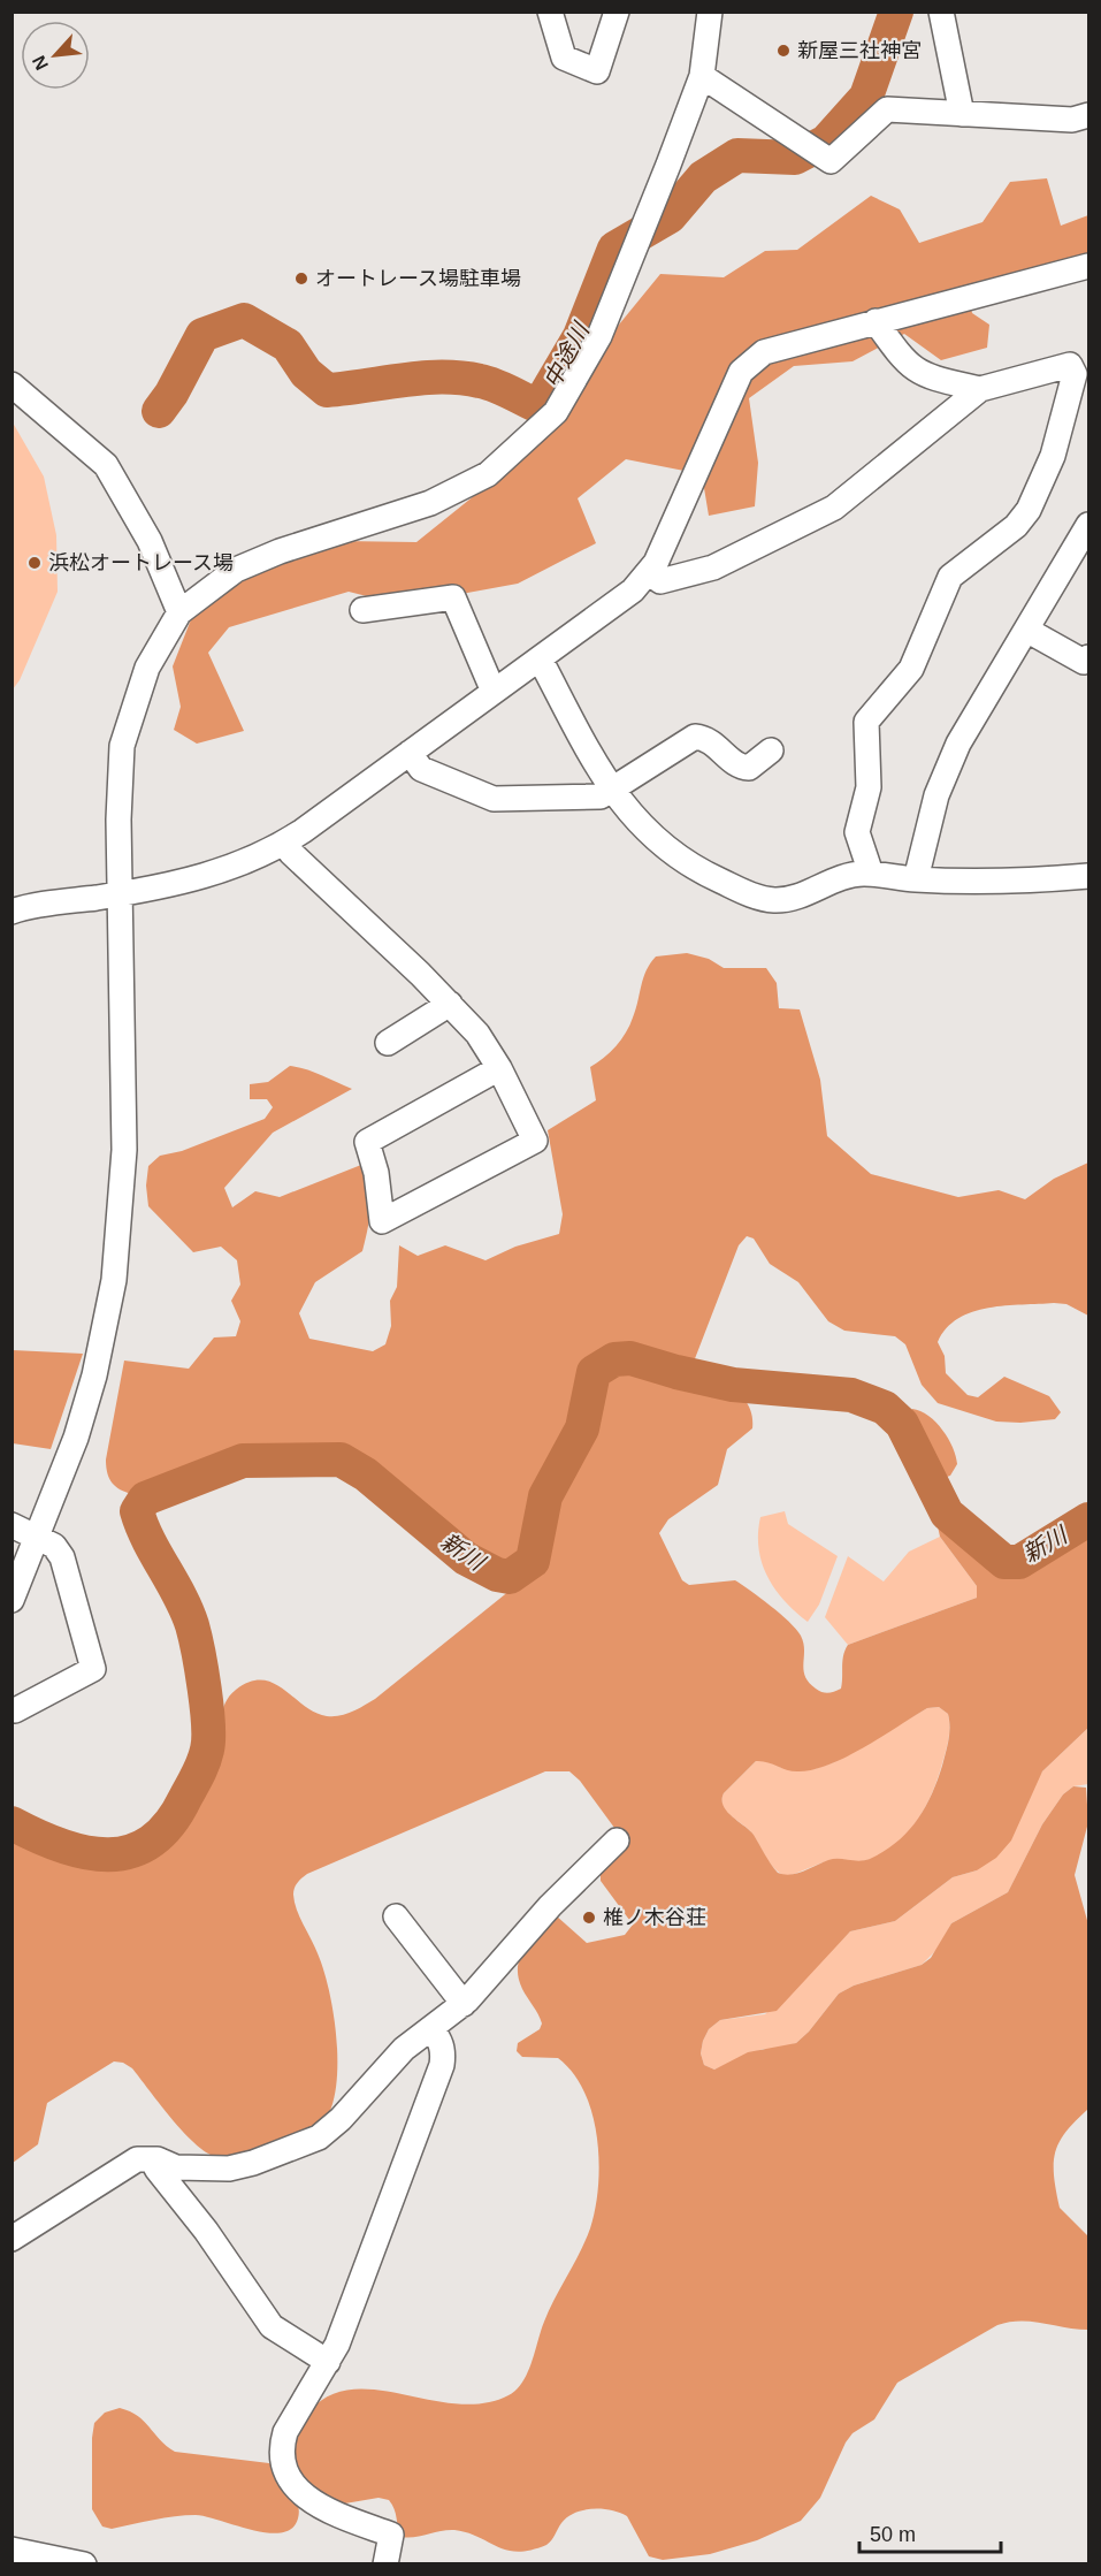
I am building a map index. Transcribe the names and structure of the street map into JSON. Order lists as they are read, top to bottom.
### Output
{
  "water": ["中途川", "新川"],
  "places": [
    "新屋三社神宮",
    "オートレース場駐車場",
    "浜松オートレース場",
    "椎ノ木谷荘"
  ],
  "scale_bar": "50 m",
  "north": "bottom left"
}
